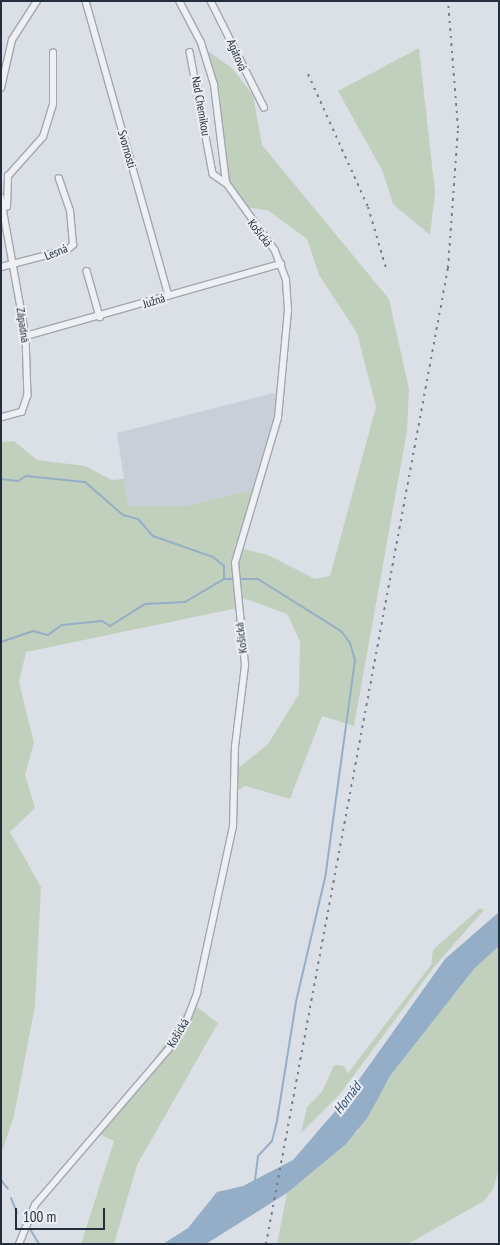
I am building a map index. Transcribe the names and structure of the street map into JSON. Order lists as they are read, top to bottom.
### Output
{
  "streets": {
    "street": [
      "Agátová",
      "Nad Chemikou",
      "Svornosti",
      "Košická",
      "Lesná",
      "Južná",
      "Západná"
    ]
  },
  "crossings": [
    ["Nad Chemikou", "Košická"],
    ["Svornosti", "Južná"],
    ["Košická", "Južná"],
    ["Lesná", "Západná"],
    ["Južná", "Západná"]
  ],
  "water": ["Hornád"],
  "scale_bar": "100 m"
}
